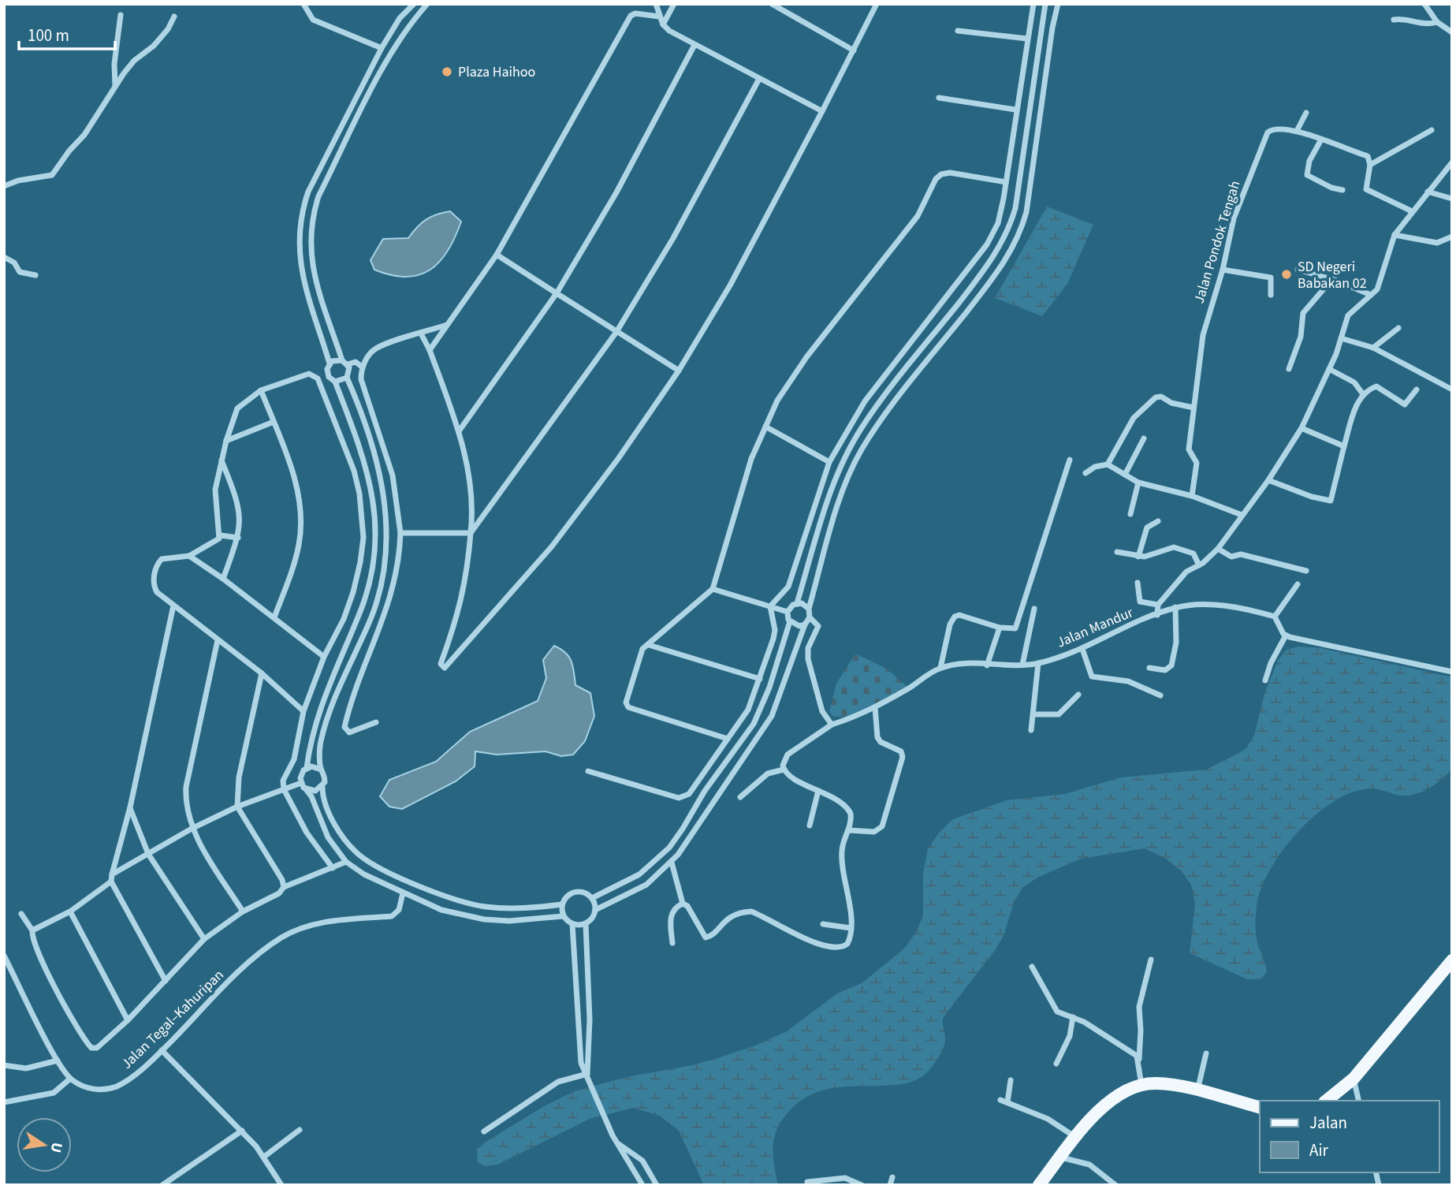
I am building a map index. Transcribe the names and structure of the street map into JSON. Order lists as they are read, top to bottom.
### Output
{
  "streets": {
    "street": ["Jalan Pondok Tengah", "Jalan Mandur", "Jalan Tegal–Kahuripan"]
  },
  "places": ["Plaza Haihoo", "SD Negeri Babakan 02"],
  "legend": ["Jalan", "Air"],
  "scale_bar": "100 m",
  "north": "right"
}
